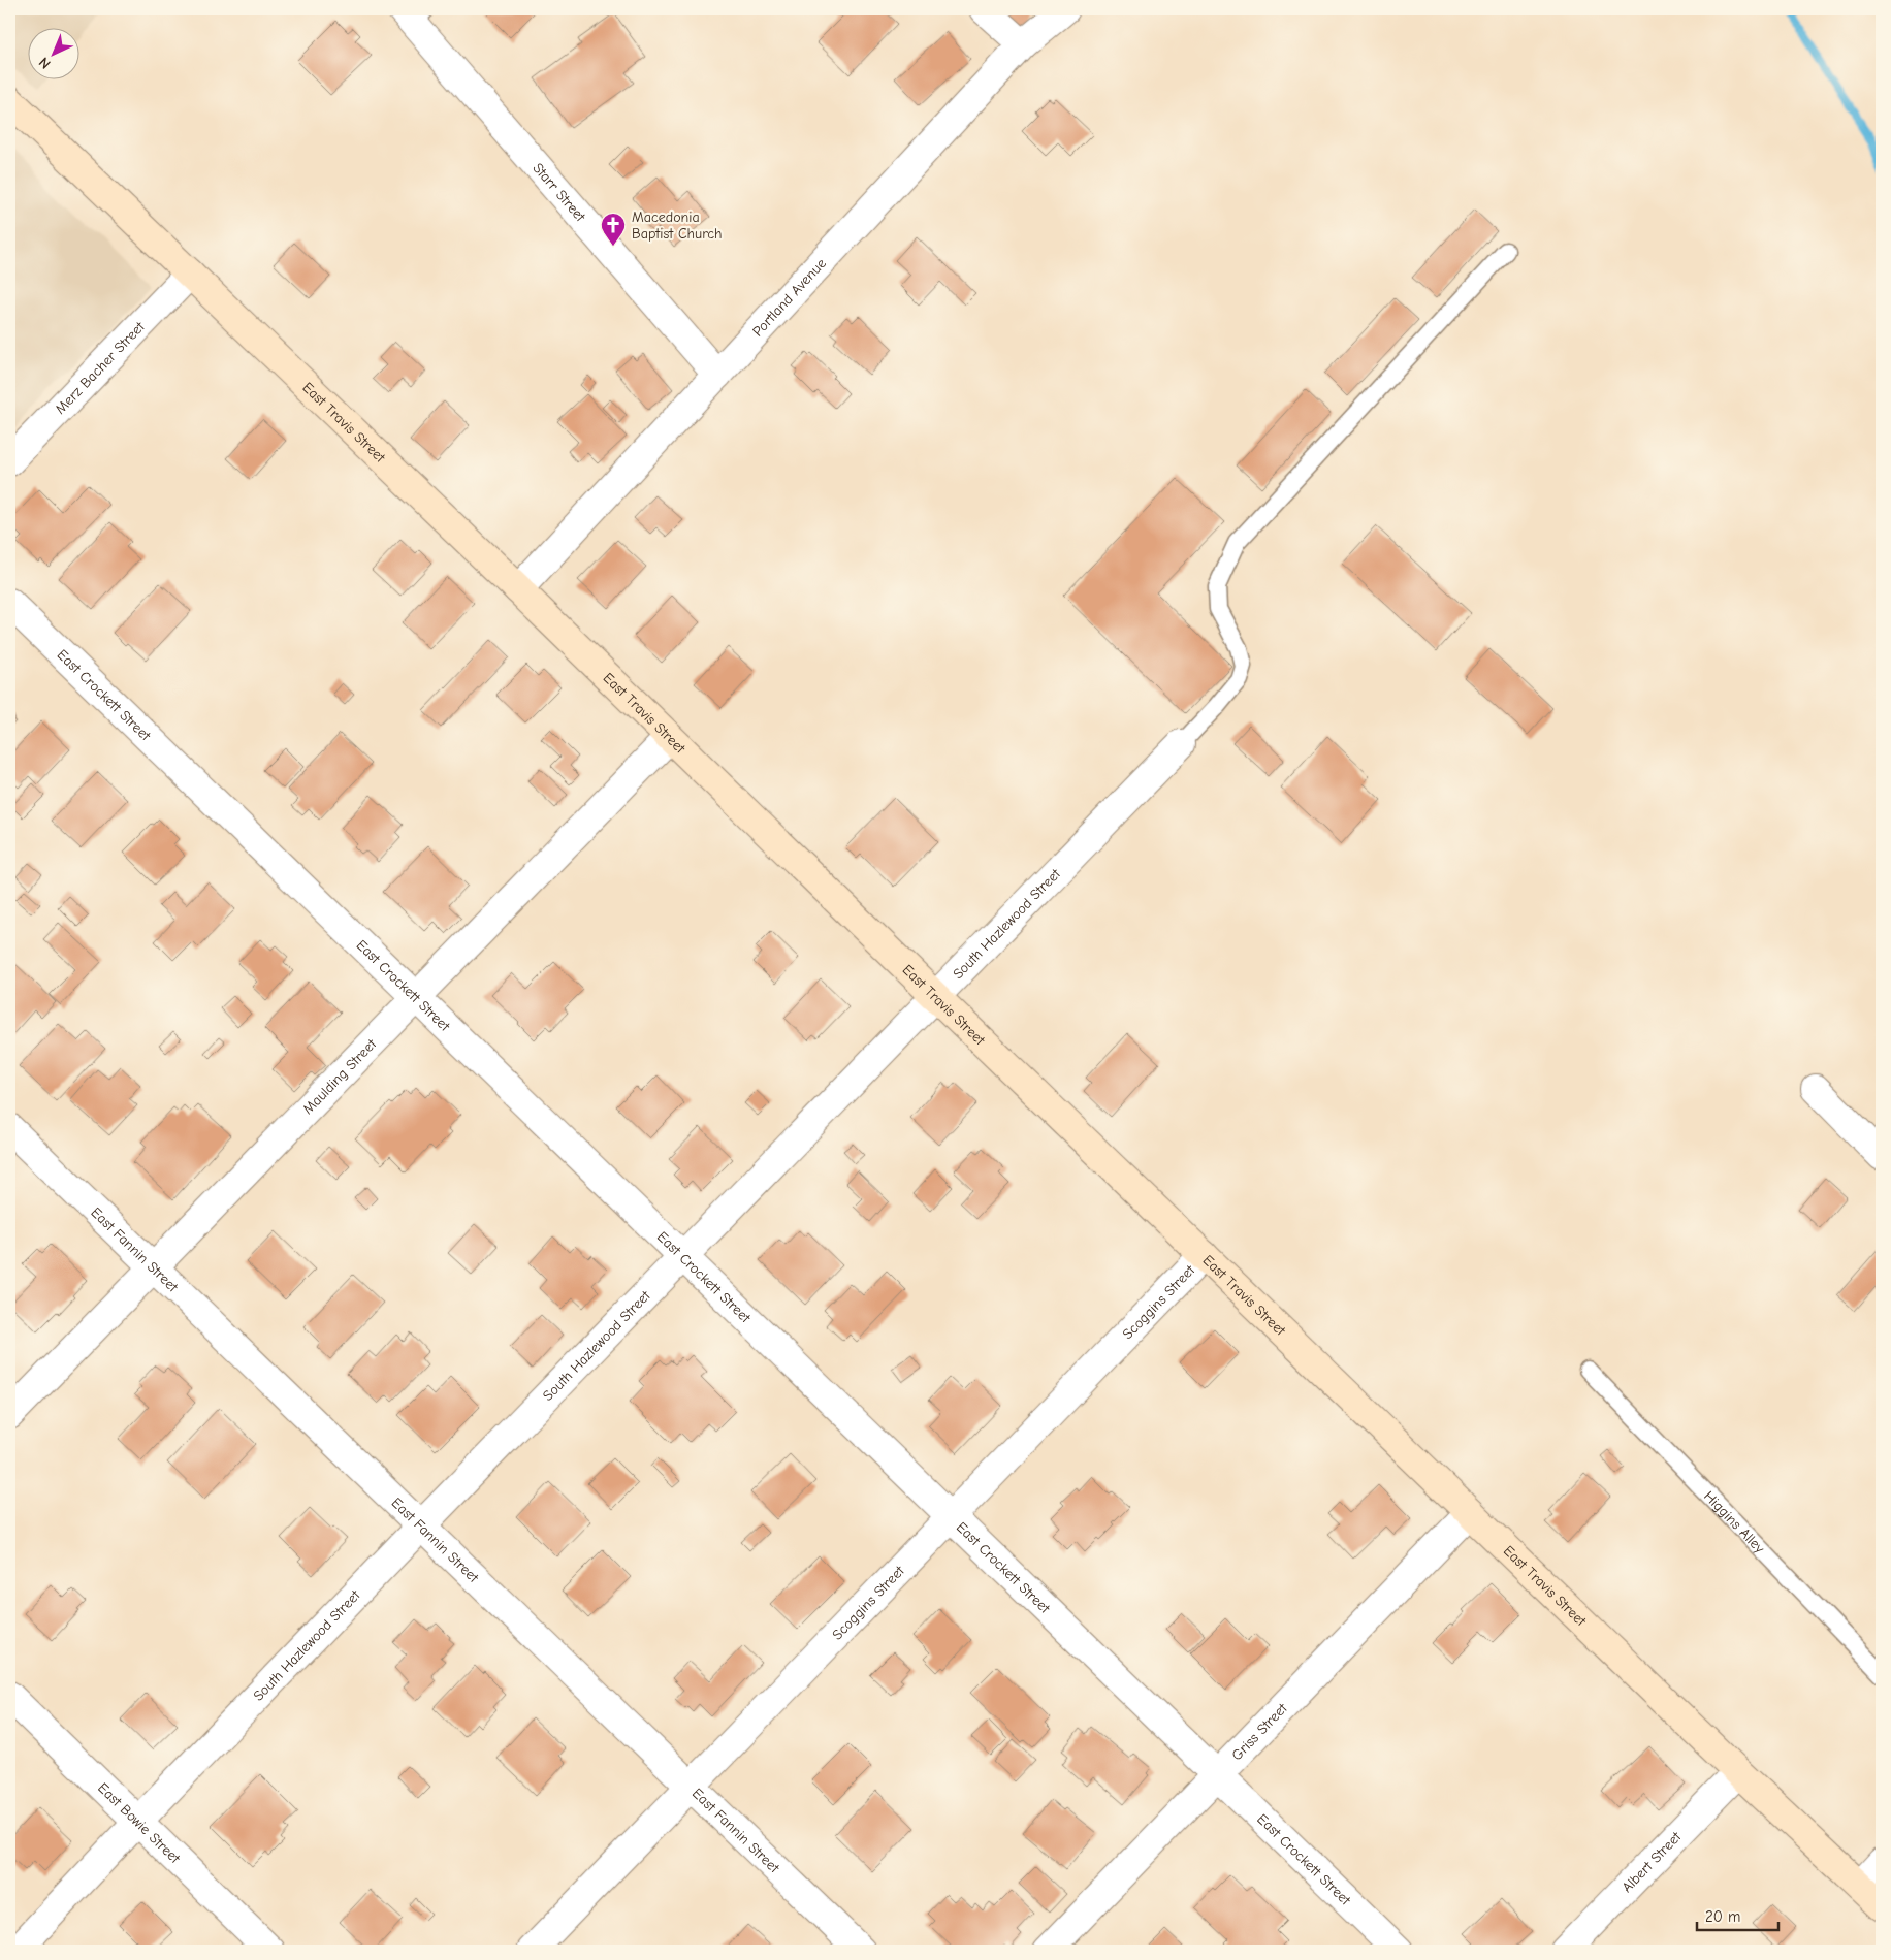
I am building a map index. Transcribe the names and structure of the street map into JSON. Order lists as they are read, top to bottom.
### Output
{
  "streets": {
    "street": [
      "Starr Street",
      "Portland Avenue",
      "Merz Bacher Street",
      "East Travis Street",
      "East Crockett Street",
      "South Hazlewood Street",
      "Maulding Street",
      "East Fannin Street",
      "Scoggins Street",
      "Griss Street",
      "East Bowie Street",
      "Albert Street"
    ],
    "lane": ["Higgins Alley"]
  },
  "crossings": [
    ["Starr Street", "Portland Avenue"],
    ["Portland Avenue", "East Travis Street"],
    ["Merz Bacher Street", "East Travis Street"],
    ["East Travis Street", "South Hazlewood Street"],
    ["East Travis Street", "Maulding Street"],
    ["East Travis Street", "Scoggins Street"],
    ["East Travis Street", "Griss Street"],
    ["East Travis Street", "Albert Street"],
    ["East Crockett Street", "South Hazlewood Street"],
    ["East Crockett Street", "Maulding Street"],
    ["East Crockett Street", "Scoggins Street"],
    ["East Crockett Street", "Griss Street"],
    ["South Hazlewood Street", "East Fannin Street"],
    ["South Hazlewood Street", "East Bowie Street"],
    ["Maulding Street", "East Fannin Street"],
    ["East Fannin Street", "Scoggins Street"]
  ],
  "places": {
    "church": ["Macedonia Baptist Church"]
  },
  "scale_bar": "20 m",
  "north": "bottom left"
}
